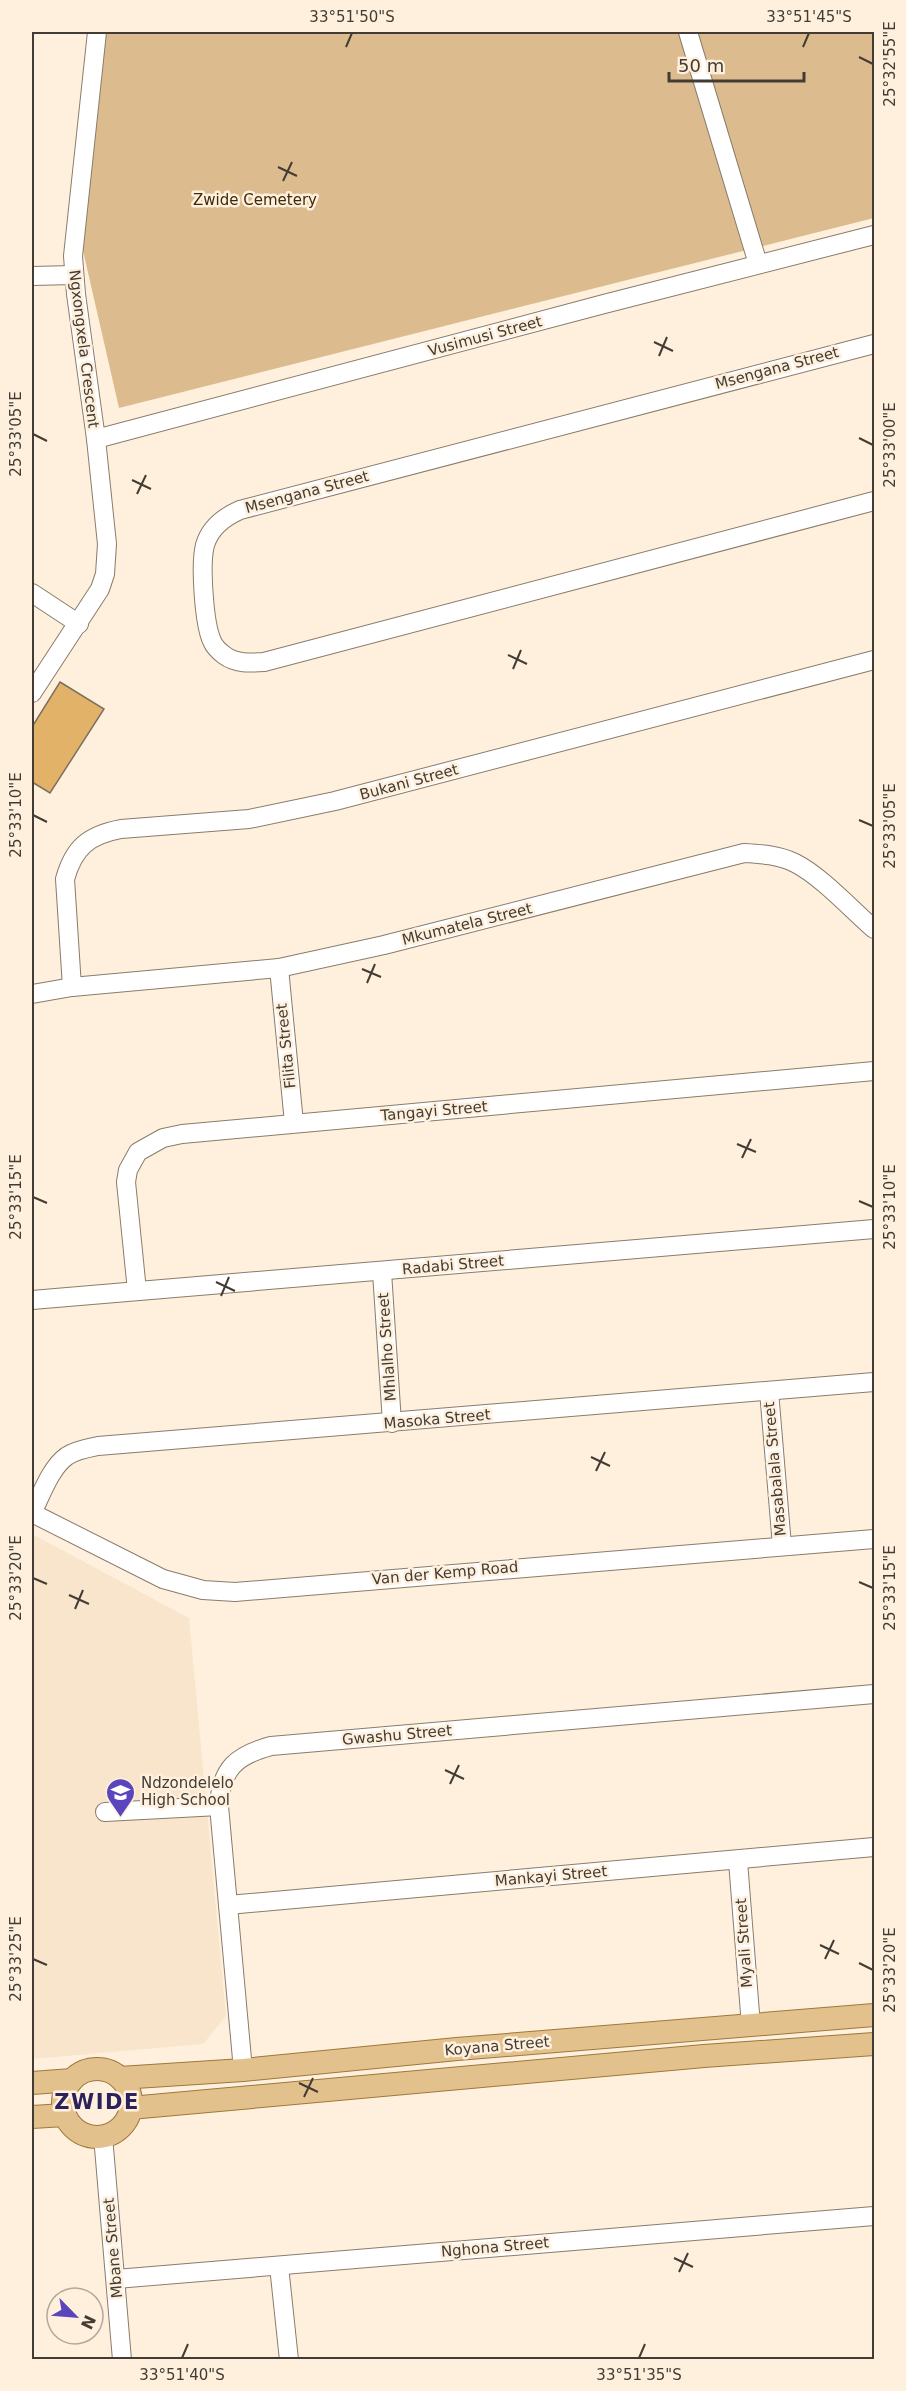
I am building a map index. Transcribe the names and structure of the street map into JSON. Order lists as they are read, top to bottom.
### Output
{
  "streets": {
    "main road": ["Koyana Street"],
    "street": [
      "Vusimusi Street",
      "Ngxongxela Crescent",
      "Msengana Street",
      "Bukani Street",
      "Mkumatela Street",
      "Filita Street",
      "Tangayi Street",
      "Radabi Street",
      "Mhlalho Street",
      "Masoka Street",
      "Masabalala Street",
      "Van der Kemp Road",
      "Gwashu Street",
      "Mankayi Street",
      "Myali Street",
      "Nghona Street",
      "Mbane Street"
    ]
  },
  "crossings": [
    ["Vusimusi Street", "Ngxongxela Crescent"],
    ["Bukani Street", "Mkumatela Street"],
    ["Mkumatela Street", "Filita Street"],
    ["Filita Street", "Tangayi Street"],
    ["Tangayi Street", "Radabi Street"],
    ["Radabi Street", "Mhlalho Street"],
    ["Mhlalho Street", "Masoka Street"],
    ["Masoka Street", "Masabalala Street"],
    ["Masoka Street", "Van der Kemp Road"],
    ["Masabalala Street", "Van der Kemp Road"],
    ["Gwashu Street", "Mankayi Street"],
    ["Gwashu Street", "Koyana Street"],
    ["Mankayi Street", "Myali Street"],
    ["Myali Street", "Koyana Street"],
    ["Koyana Street", "Mbane Street"],
    ["Nghona Street", "Mbane Street"]
  ],
  "districts": ["ZWIDE"],
  "parks": ["Zwide Cemetery"],
  "places": {
    "school or university": ["Ndzondelelo High School"]
  },
  "scale_bar": "50 m",
  "north": "bottom right",
  "coordinates": [
    "33°51'50\"S",
    "33°51'45\"S",
    "25°32'55\"E",
    "25°33'05\"E",
    "25°33'00\"E",
    "25°33'10\"E",
    "25°33'15\"E",
    "25°33'20\"E",
    "25°33'25\"E",
    "33°51'40\"S",
    "33°51'35\"S"
  ]
}
